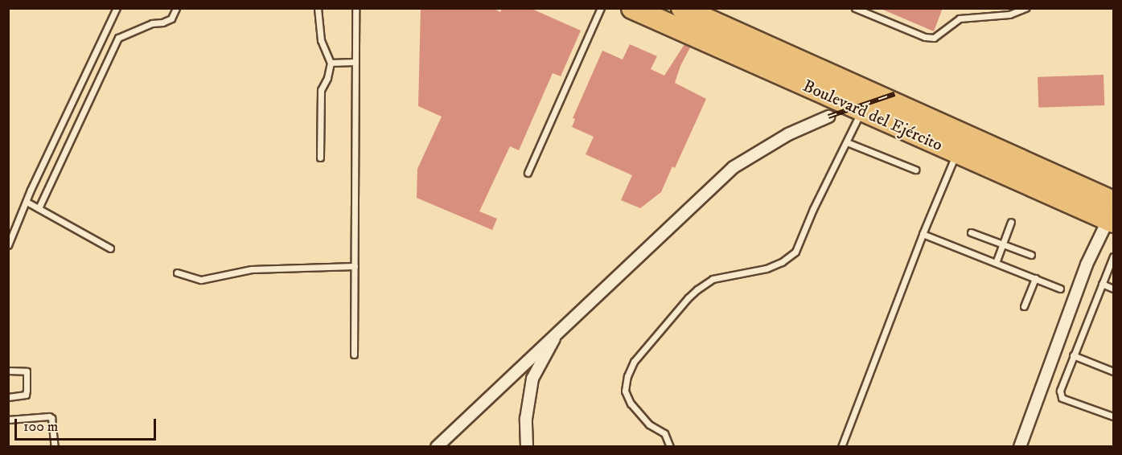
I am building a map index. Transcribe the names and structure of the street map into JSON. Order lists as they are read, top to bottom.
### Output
{
  "streets": {
    "highway": ["Boulevard del Ejército"]
  },
  "scale_bar": "100 m"
}
